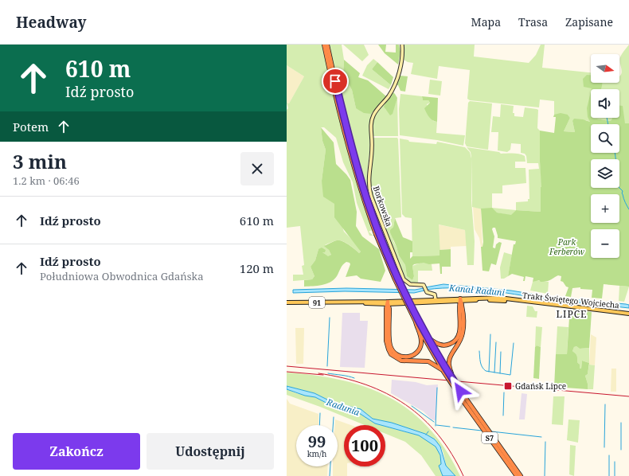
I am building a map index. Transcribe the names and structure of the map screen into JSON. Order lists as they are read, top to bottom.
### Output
{
  "streets": {
    "highway": ["S7"],
    "main road": ["Trakt Świętego Wojciecha", "91"],
    "street": ["Borkowska"]
  },
  "crossings": [
    ["Borkowska", "Trakt Świętego Wojciecha"]
  ],
  "districts": ["LIPCE"],
  "water": ["Kanał Raduni", "Radunia"],
  "parks": ["Park Ferberów"],
  "places": {
    "transit": ["Gdańsk Lipce"]
  },
  "north": "right",
  "page": {
    "header": "Headway",
    "nav": ["Mapa", "Trasa", "Zapisane"],
    "turn": ["610 m", "Idź prosto"],
    "map_buttons": ["+", "−"],
    "then": "Potem",
    "heading": ["3 min", "1.2 km · 06:46"],
    "list": [
      {
        "name": "Idź prosto",
        "value": "610 m"
      },
      {
        "name": "Idź prosto",
        "note": "Południowa Obwodnica Gdańska",
        "value": "120 m"
      }
    ],
    "speed": "99 km/h",
    "limit": "100",
    "buttons": ["Zakończ", "Udostępnij"]
  }
}
